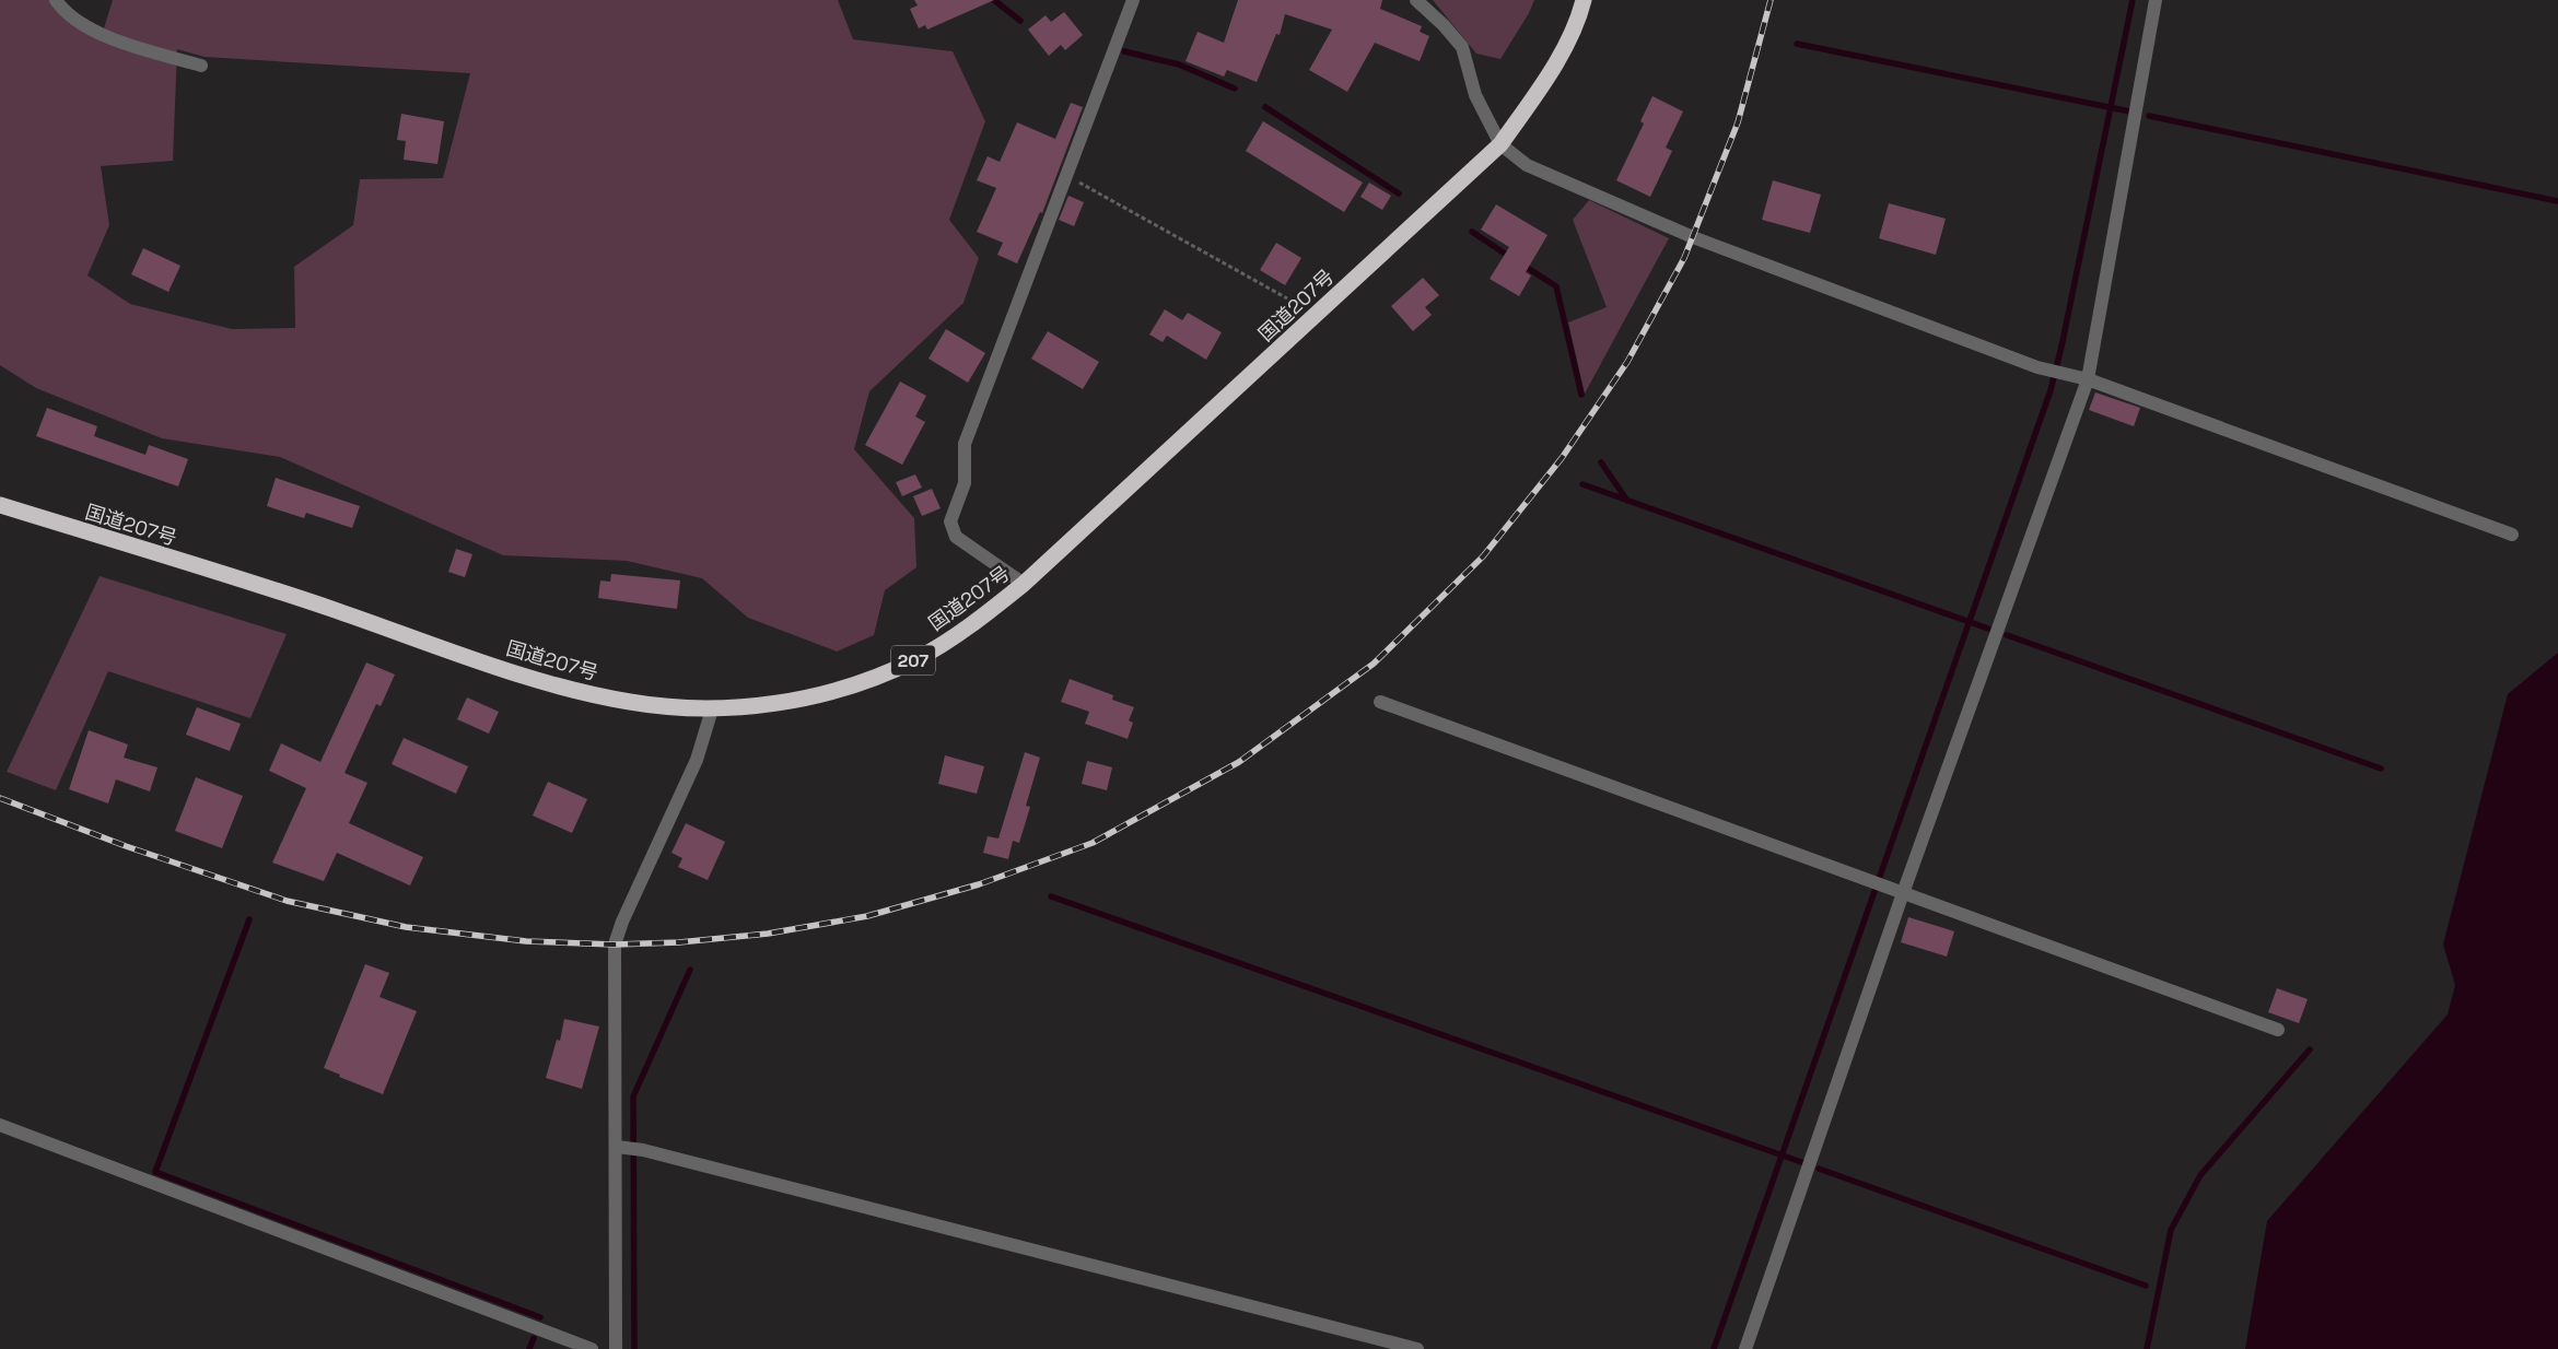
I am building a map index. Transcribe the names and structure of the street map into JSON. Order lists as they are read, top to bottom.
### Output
{
  "streets": {
    "highway": ["国道207号", "207"]
  }
}
